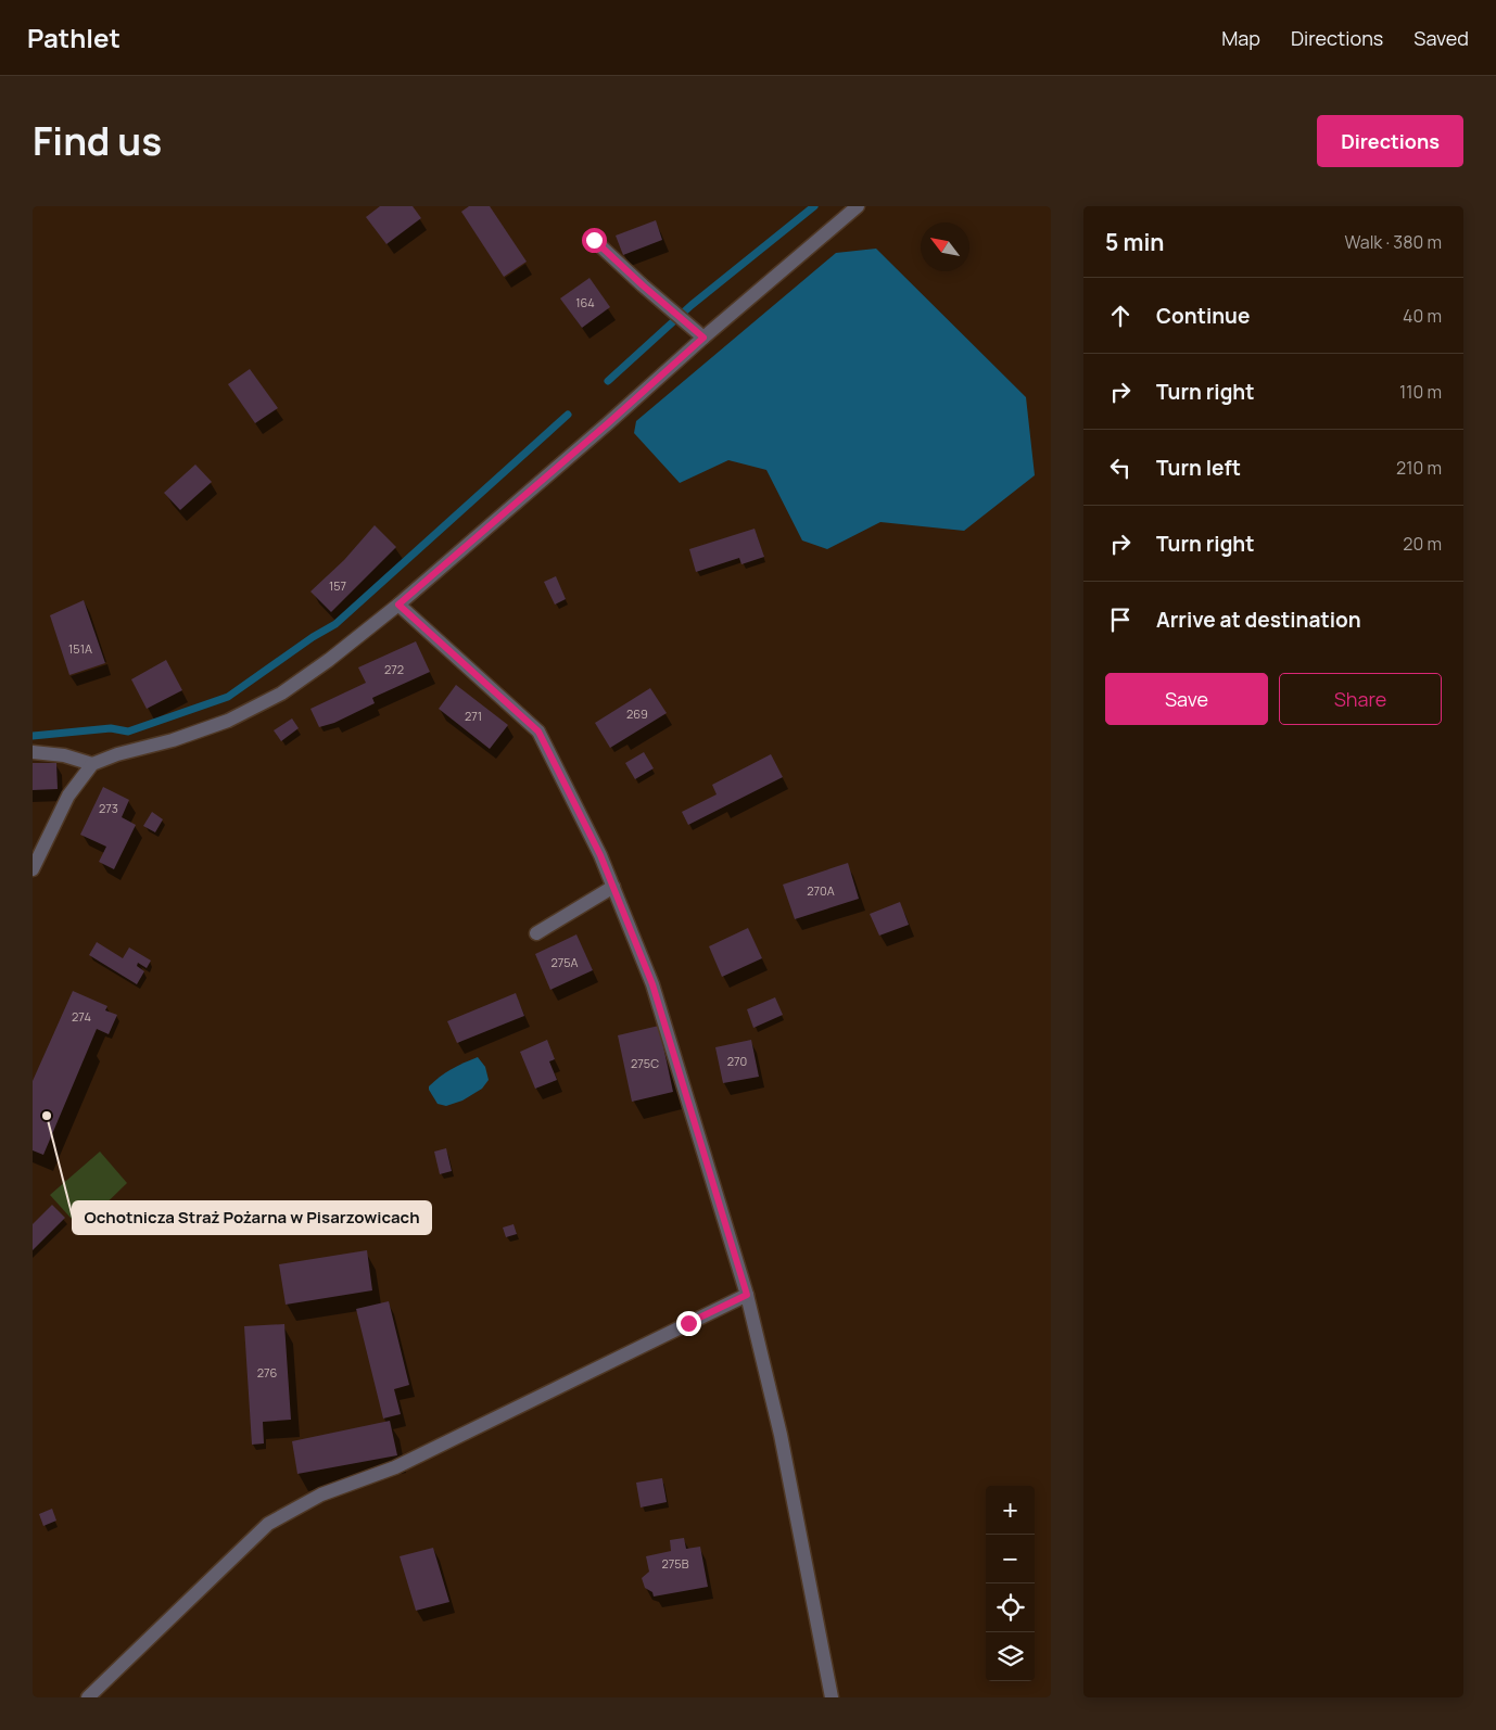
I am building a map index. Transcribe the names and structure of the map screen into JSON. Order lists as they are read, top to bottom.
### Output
{
  "places": ["Ochotnicza Straż Pożarna w Pisarzowicach"],
  "house_numbers": [
    "164",
    "157",
    "151A",
    "272",
    "269",
    "271",
    "273",
    "270A",
    "275A",
    "274",
    "270",
    "275C",
    "276",
    "275B"
  ],
  "north": "top left",
  "page": {
    "header": "Pathlet",
    "nav": ["Map", "Directions", "Saved"],
    "title": "Find us",
    "buttons": [
      "Directions",
      ["Save", "Share"]
    ],
    "heading": ["5 min", "Walk · 380 m"],
    "list": [
      ["Continue", "40 m"],
      ["Turn right", "110 m"],
      ["Turn left", "210 m"],
      ["Turn right", "20 m"],
      "Arrive at destination"
    ],
    "map_buttons": ["+", "−"]
  }
}
